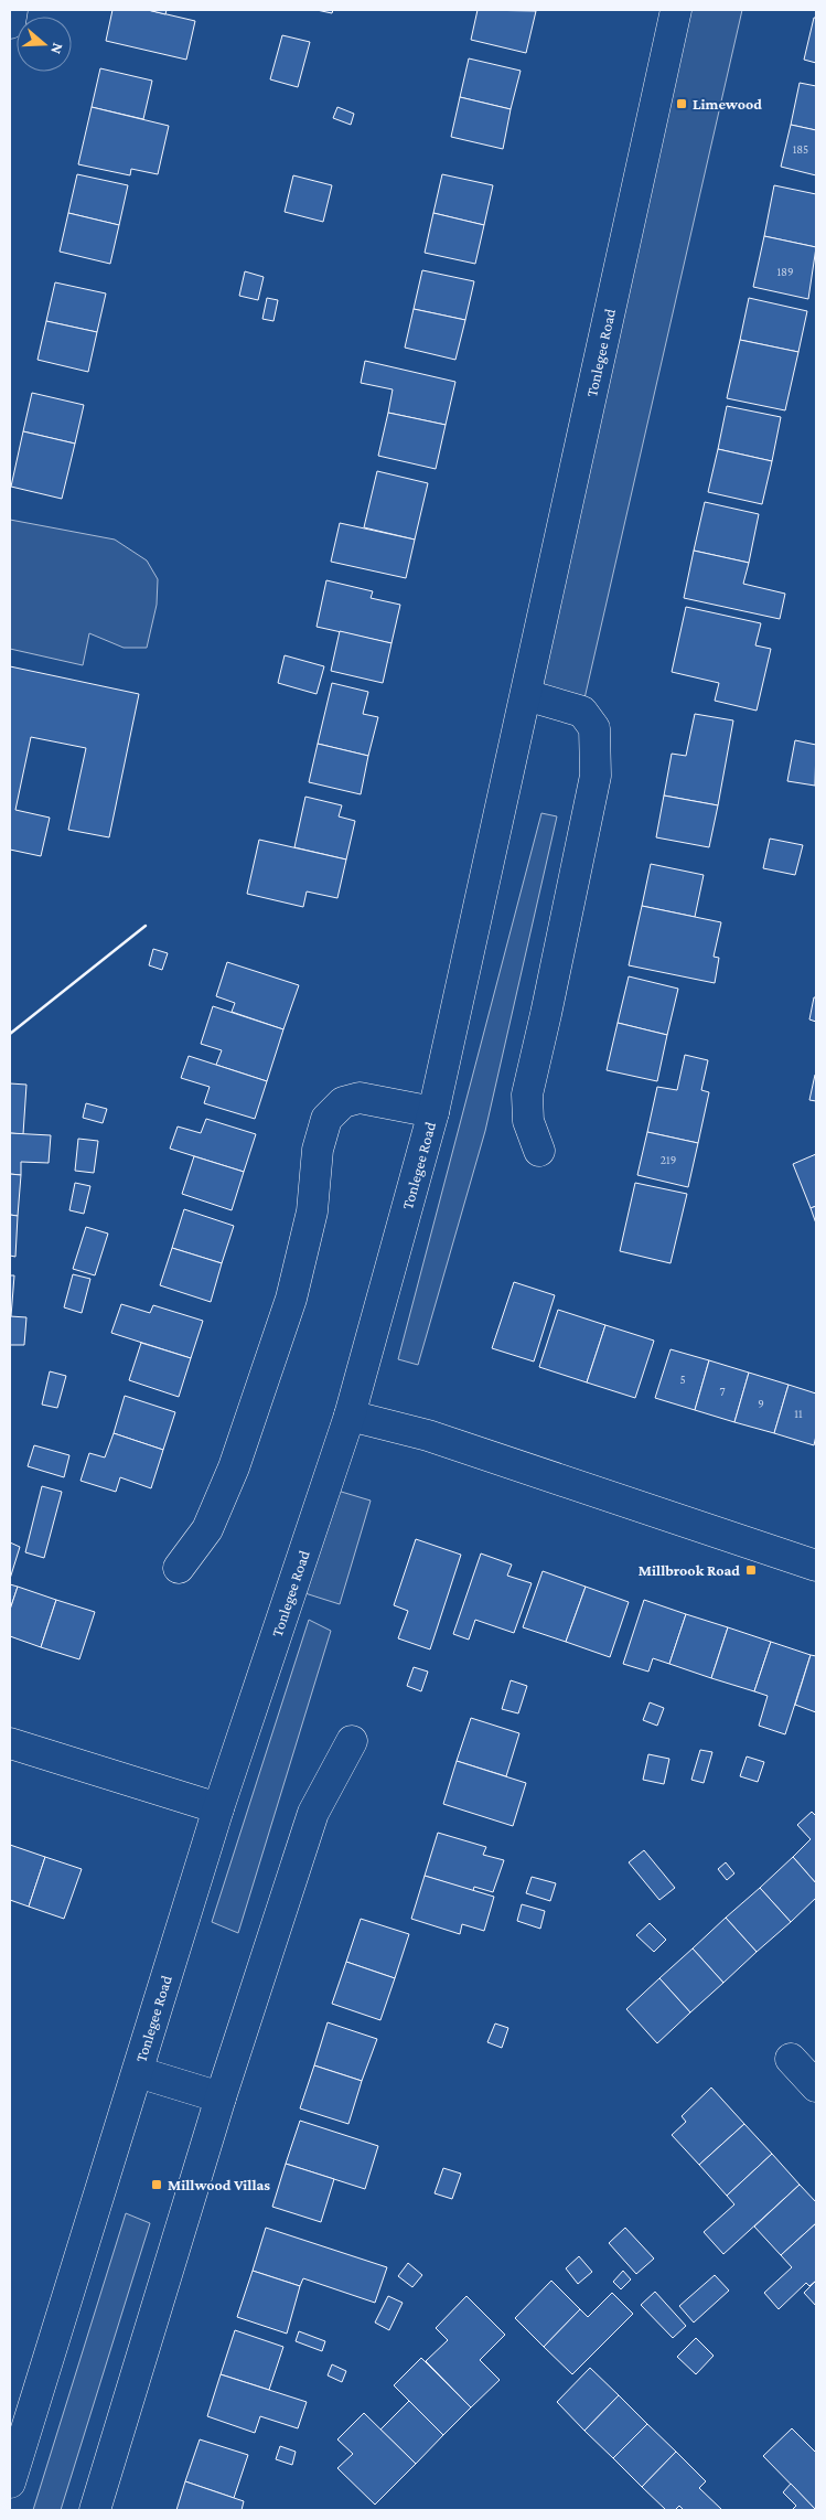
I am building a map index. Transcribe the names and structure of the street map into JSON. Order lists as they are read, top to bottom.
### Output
{
  "streets": {
    "street": ["Tonlegee Road"]
  },
  "places": {
    "transit": ["Limewood", "Millbrook Road", "Millwood Villas"]
  },
  "house_numbers": [
    "185",
    "189",
    "219",
    "5",
    "7",
    "9",
    "11"
  ],
  "north": "right"
}
